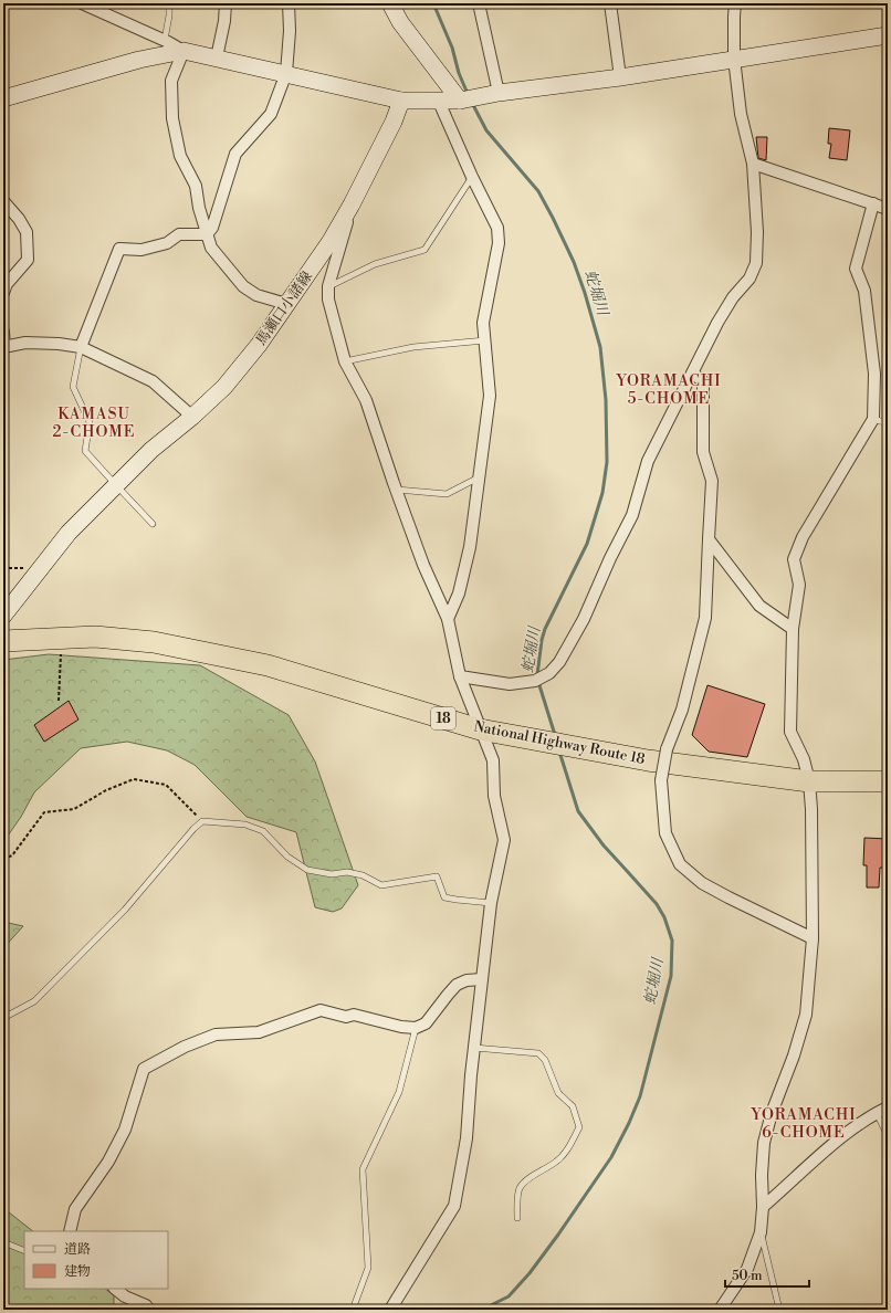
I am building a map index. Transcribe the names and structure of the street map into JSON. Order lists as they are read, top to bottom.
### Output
{
  "streets": {
    "highway": ["18", "National Highway Route 18"],
    "street": ["馬瀬口小諸線"]
  },
  "districts": ["YORAMACHI 5-CHOME", "KAMASU 2-CHOME", "YORAMACHI 6-CHOME"],
  "water": ["蛇堀川"],
  "legend": ["道路", "建物"],
  "scale_bar": "50 m"
}
